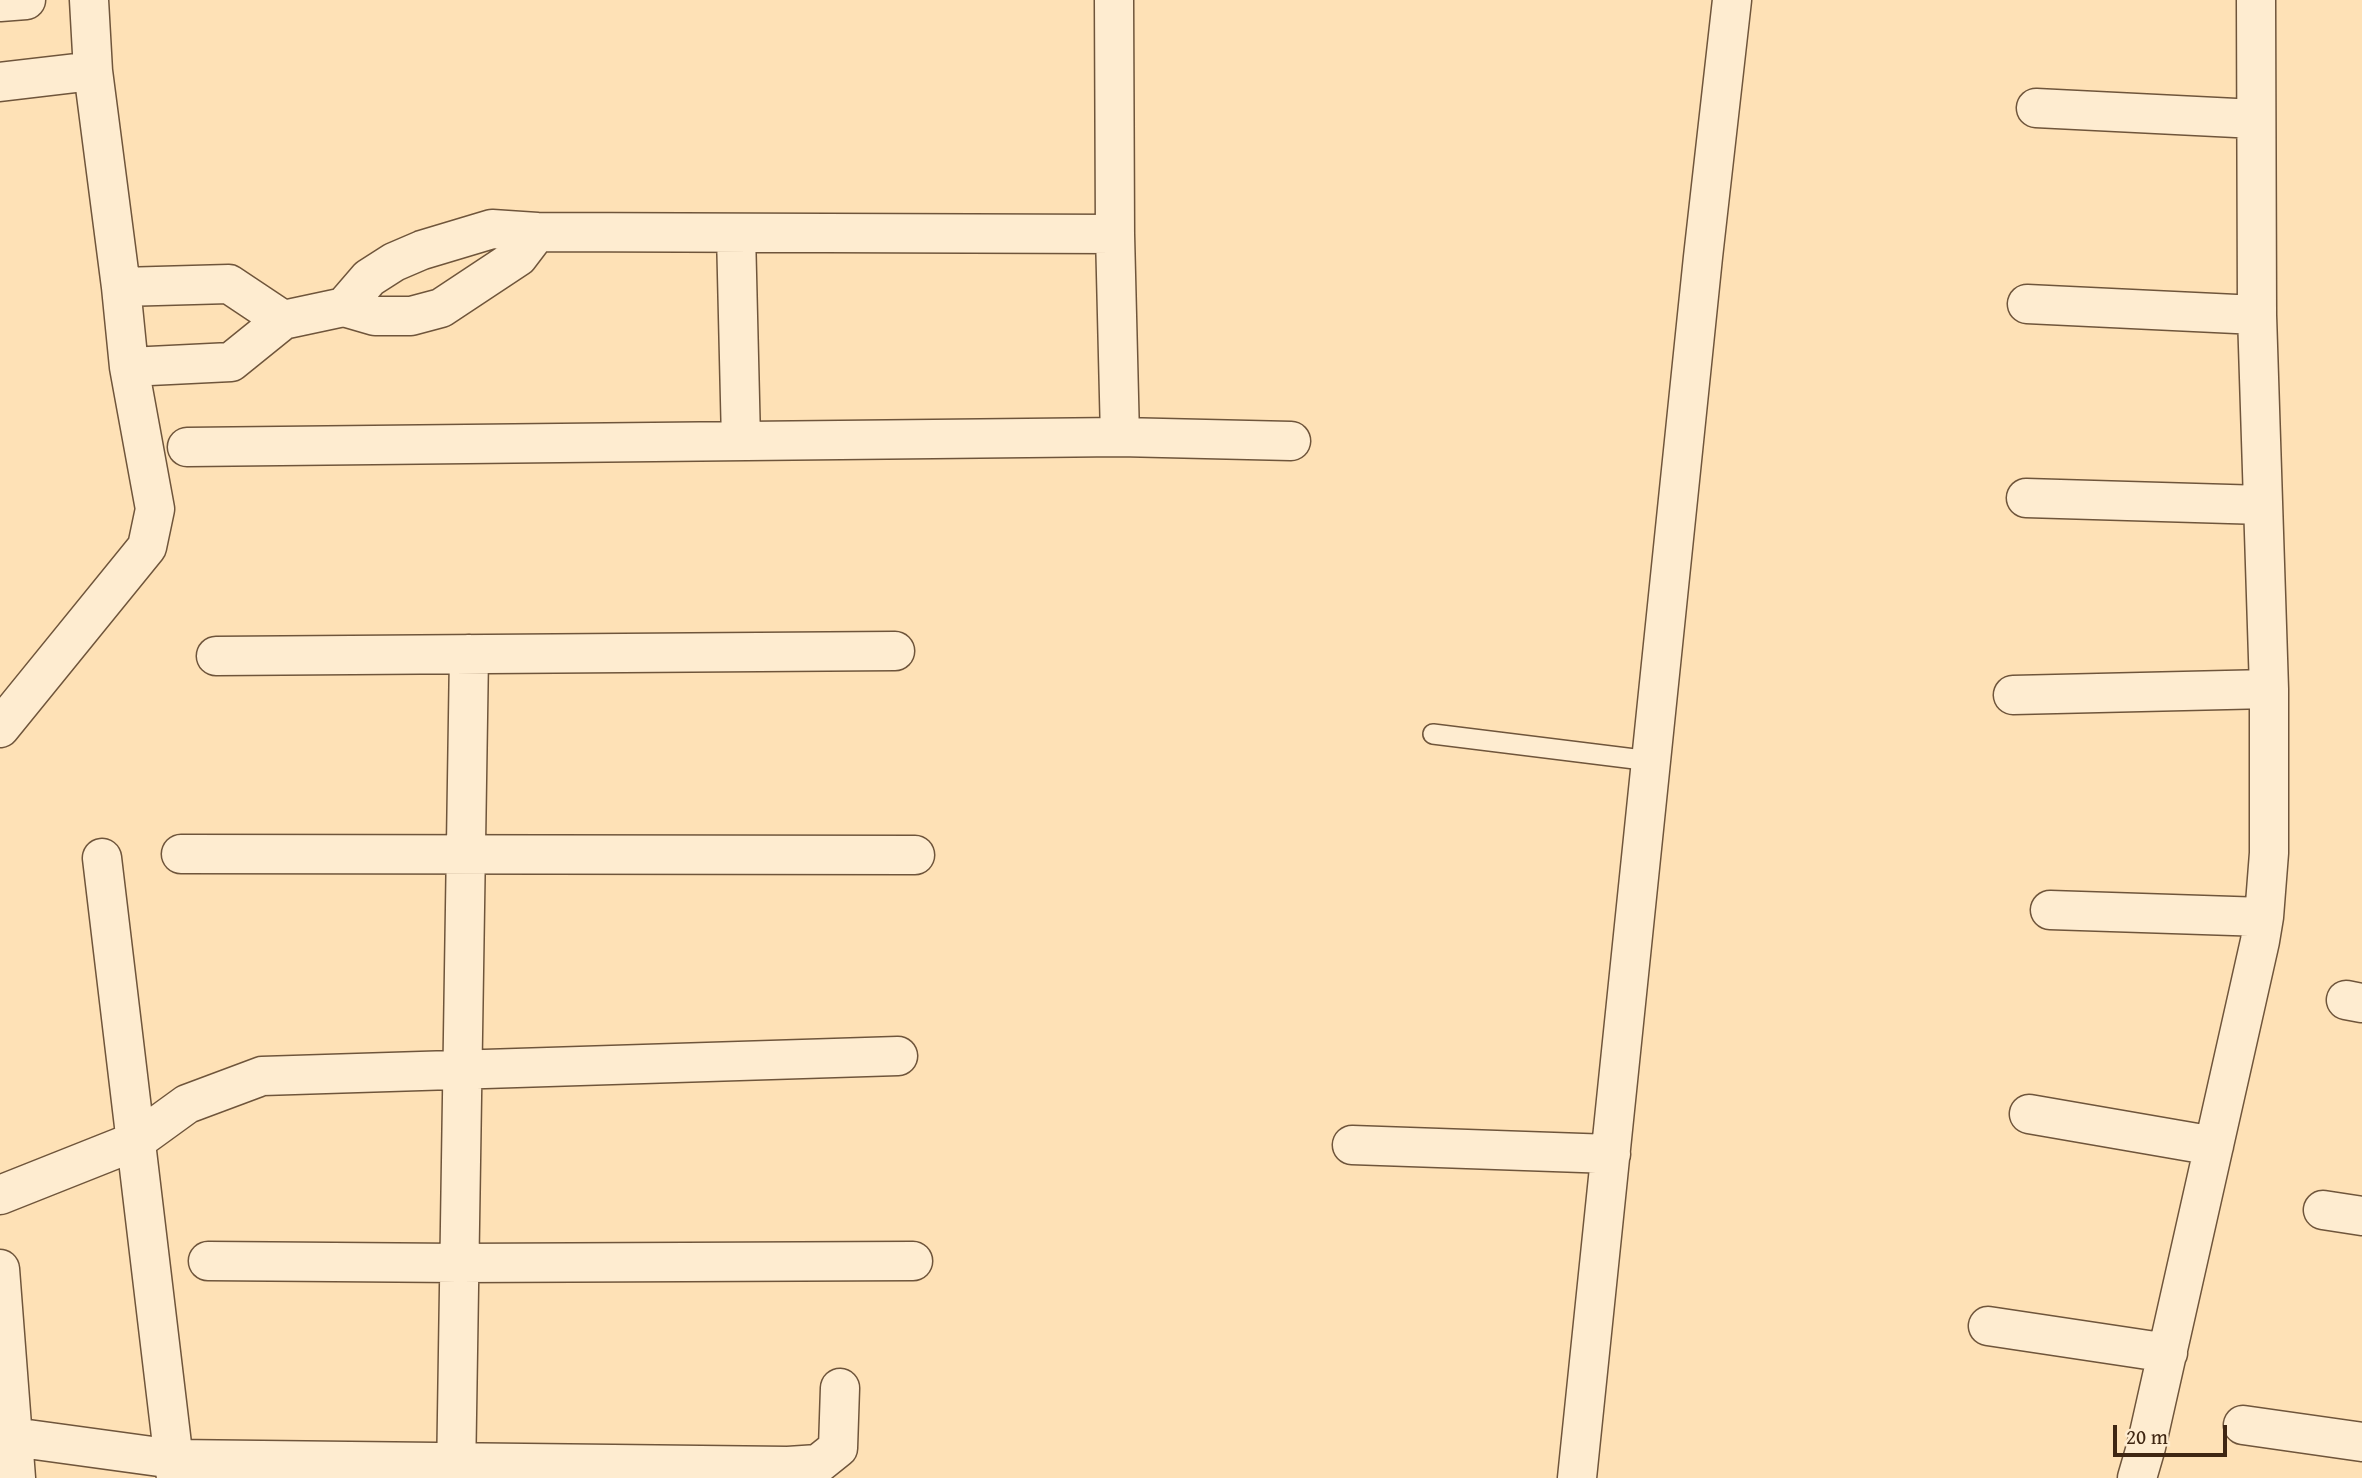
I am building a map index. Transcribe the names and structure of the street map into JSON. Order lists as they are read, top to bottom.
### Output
{
  "scale_bar": "20 m"
}
